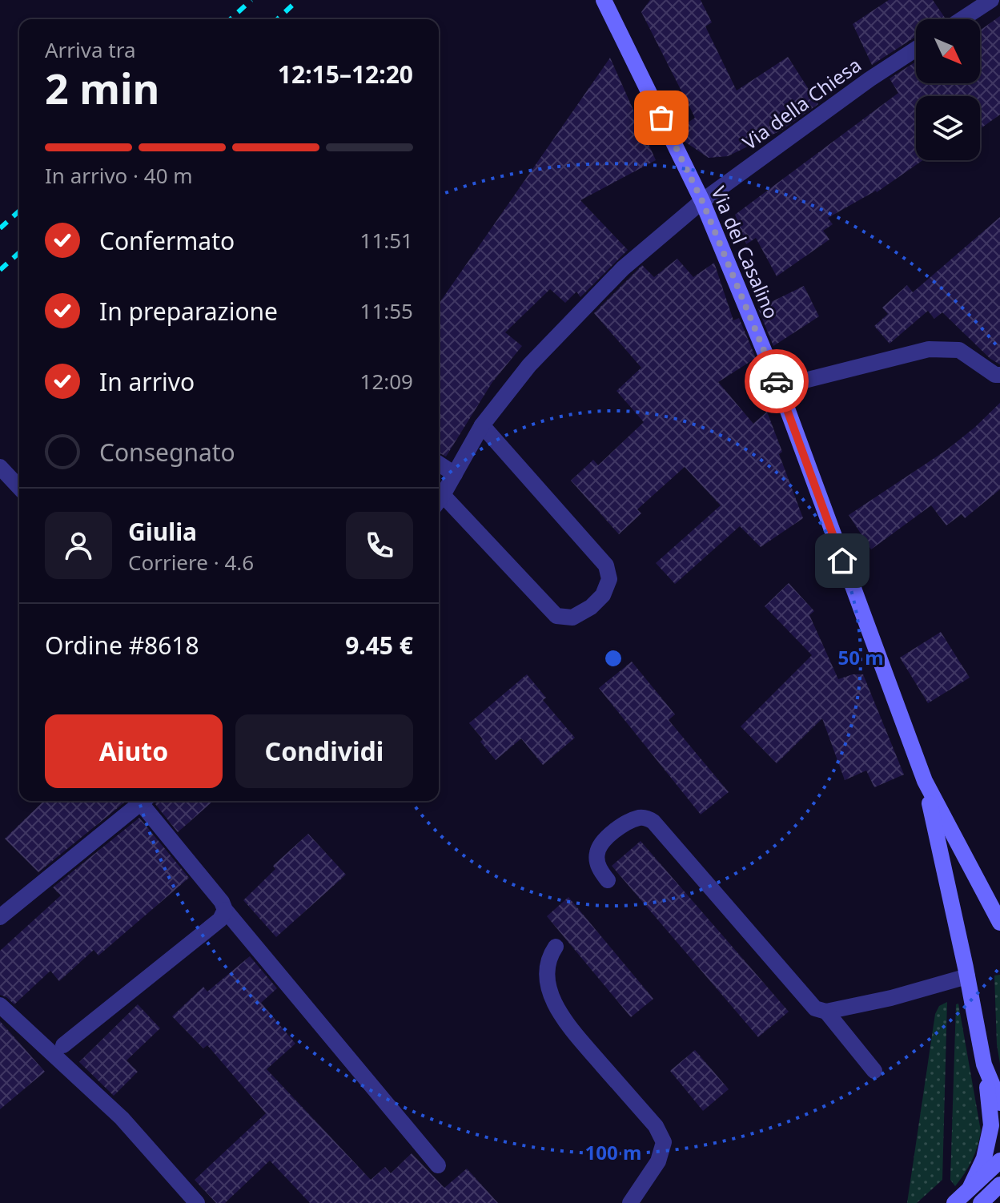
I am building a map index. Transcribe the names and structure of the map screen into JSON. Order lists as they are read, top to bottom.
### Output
{
  "streets": {
    "street": ["Via della Chiesa", "Via del Casalino"]
  },
  "crossings": [
    ["Via della Chiesa", "Via del Casalino"]
  ],
  "north": "bottom right",
  "page": {
    "heading": ["2 min", "Arriva tra", "12:15–12:20"],
    "panel": [
      "Giulia",
      "Corriere · 4.6",
      "Ordine #8618",
      "9.45 €"
    ],
    "bar": "In arrivo · 40 m",
    "list": [
      ["Confermato", "11:51"],
      ["In preparazione", "11:55"],
      ["In arrivo", "12:09"],
      "Consegnato"
    ],
    "buttons": ["Aiuto", "Condividi"]
  },
  "rings": ["50 m", "100 m"]
}
